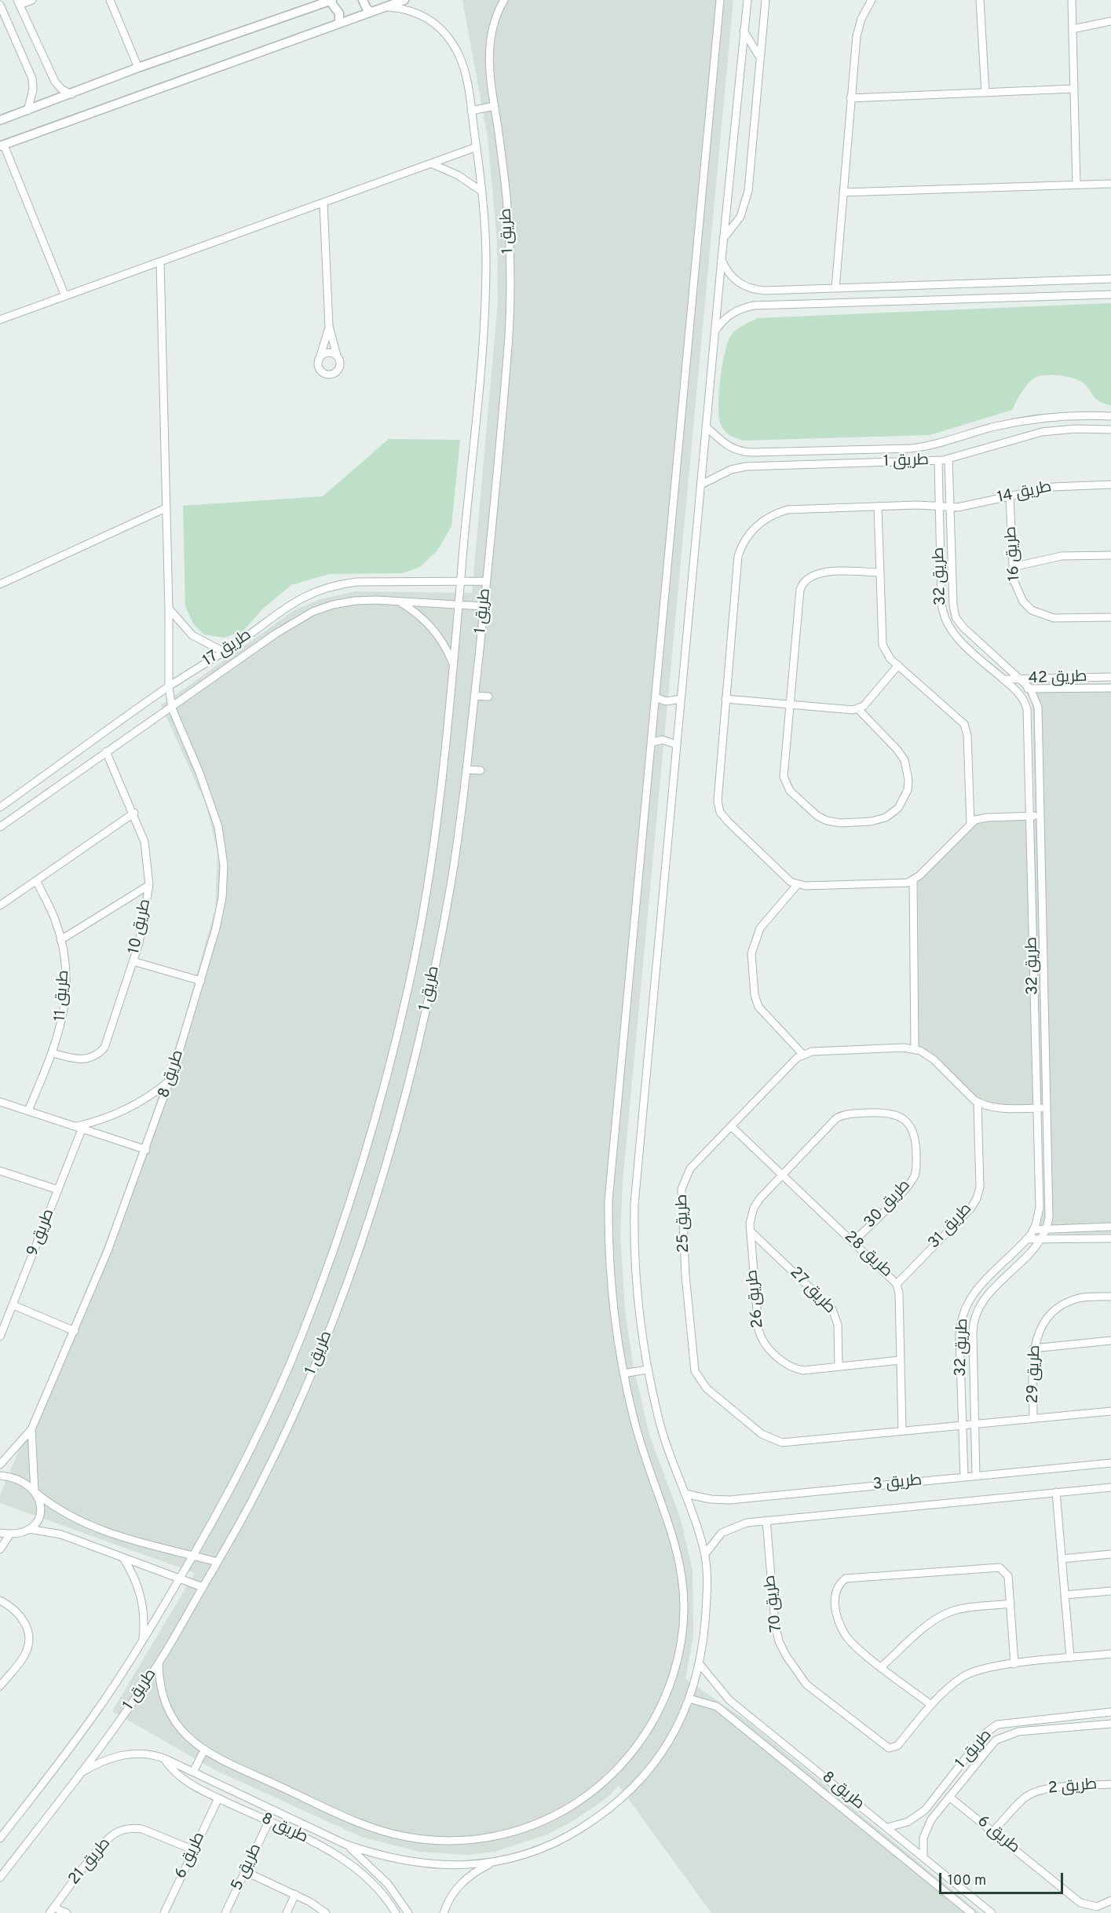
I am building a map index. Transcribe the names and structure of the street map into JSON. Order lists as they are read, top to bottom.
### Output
{
  "streets": {
    "street": [
      "طريق 1",
      "طريق 14",
      "طريق 16",
      "طريق 32",
      "طريق 17",
      "طريق 42",
      "طريق 10",
      "طريق 11",
      "طريق 8",
      "طريق 30",
      "طريق 25",
      "طريق 31",
      "طريق 9",
      "طريق 28",
      "طريق 27",
      "طريق 26",
      "طريق 29",
      "طريق 3",
      "طريق 70",
      "طريق 2",
      "طريق 6",
      "طريق 21",
      "طريق 5"
    ]
  },
  "crossings": [
    ["طريق 1", "طريق 32"],
    ["طريق 1", "طريق 17"],
    ["طريق 1", "طريق 8"],
    ["طريق 1", "طريق 6"],
    ["طريق 14", "طريق 16"],
    ["طريق 14", "طريق 32"],
    ["طريق 32", "طريق 42"],
    ["طريق 32", "طريق 25"],
    ["طريق 32", "طريق 3"],
    ["طريق 17", "طريق 10"],
    ["طريق 17", "طريق 8"],
    ["طريق 10", "طريق 11"],
    ["طريق 8", "طريق 6"],
    ["طريق 8", "طريق 5"],
    ["طريق 30", "طريق 28"],
    ["طريق 30", "طريق 26"],
    ["طريق 25", "طريق 28"],
    ["طريق 31", "طريق 28"],
    ["طريق 28", "طريق 26"],
    ["طريق 27", "طريق 26"],
    ["طريق 3", "طريق 70"],
    ["طريق 2", "طريق 6"],
    ["طريق 6", "طريق 21"]
  ],
  "scale_bar": "100 m"
}
